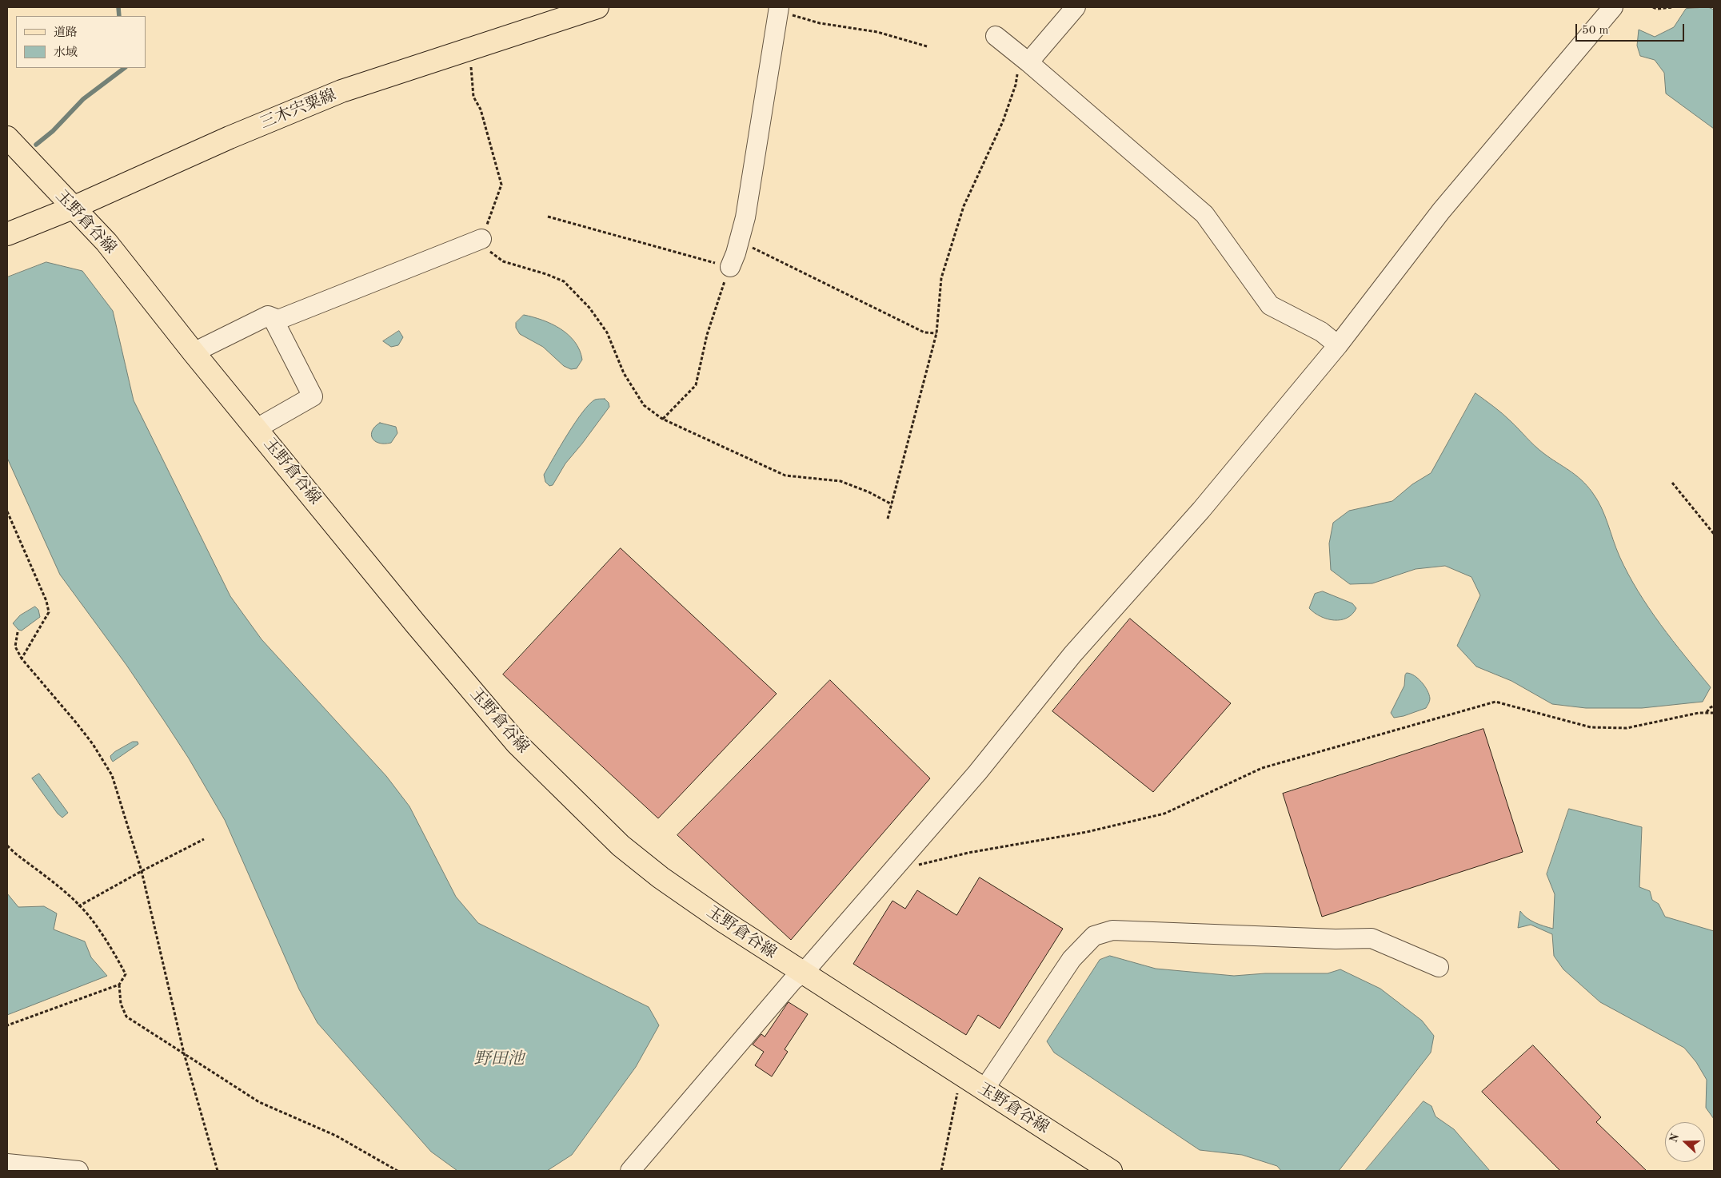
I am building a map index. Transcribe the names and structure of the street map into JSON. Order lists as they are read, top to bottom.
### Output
{
  "streets": {
    "main road": ["三木宍粟線", "玉野倉谷線"]
  },
  "crossings": [
    ["三木宍粟線", "玉野倉谷線"]
  ],
  "water": ["野田池"],
  "legend": ["道路", "水域"],
  "scale_bar": "50 m",
  "north": "left"
}
